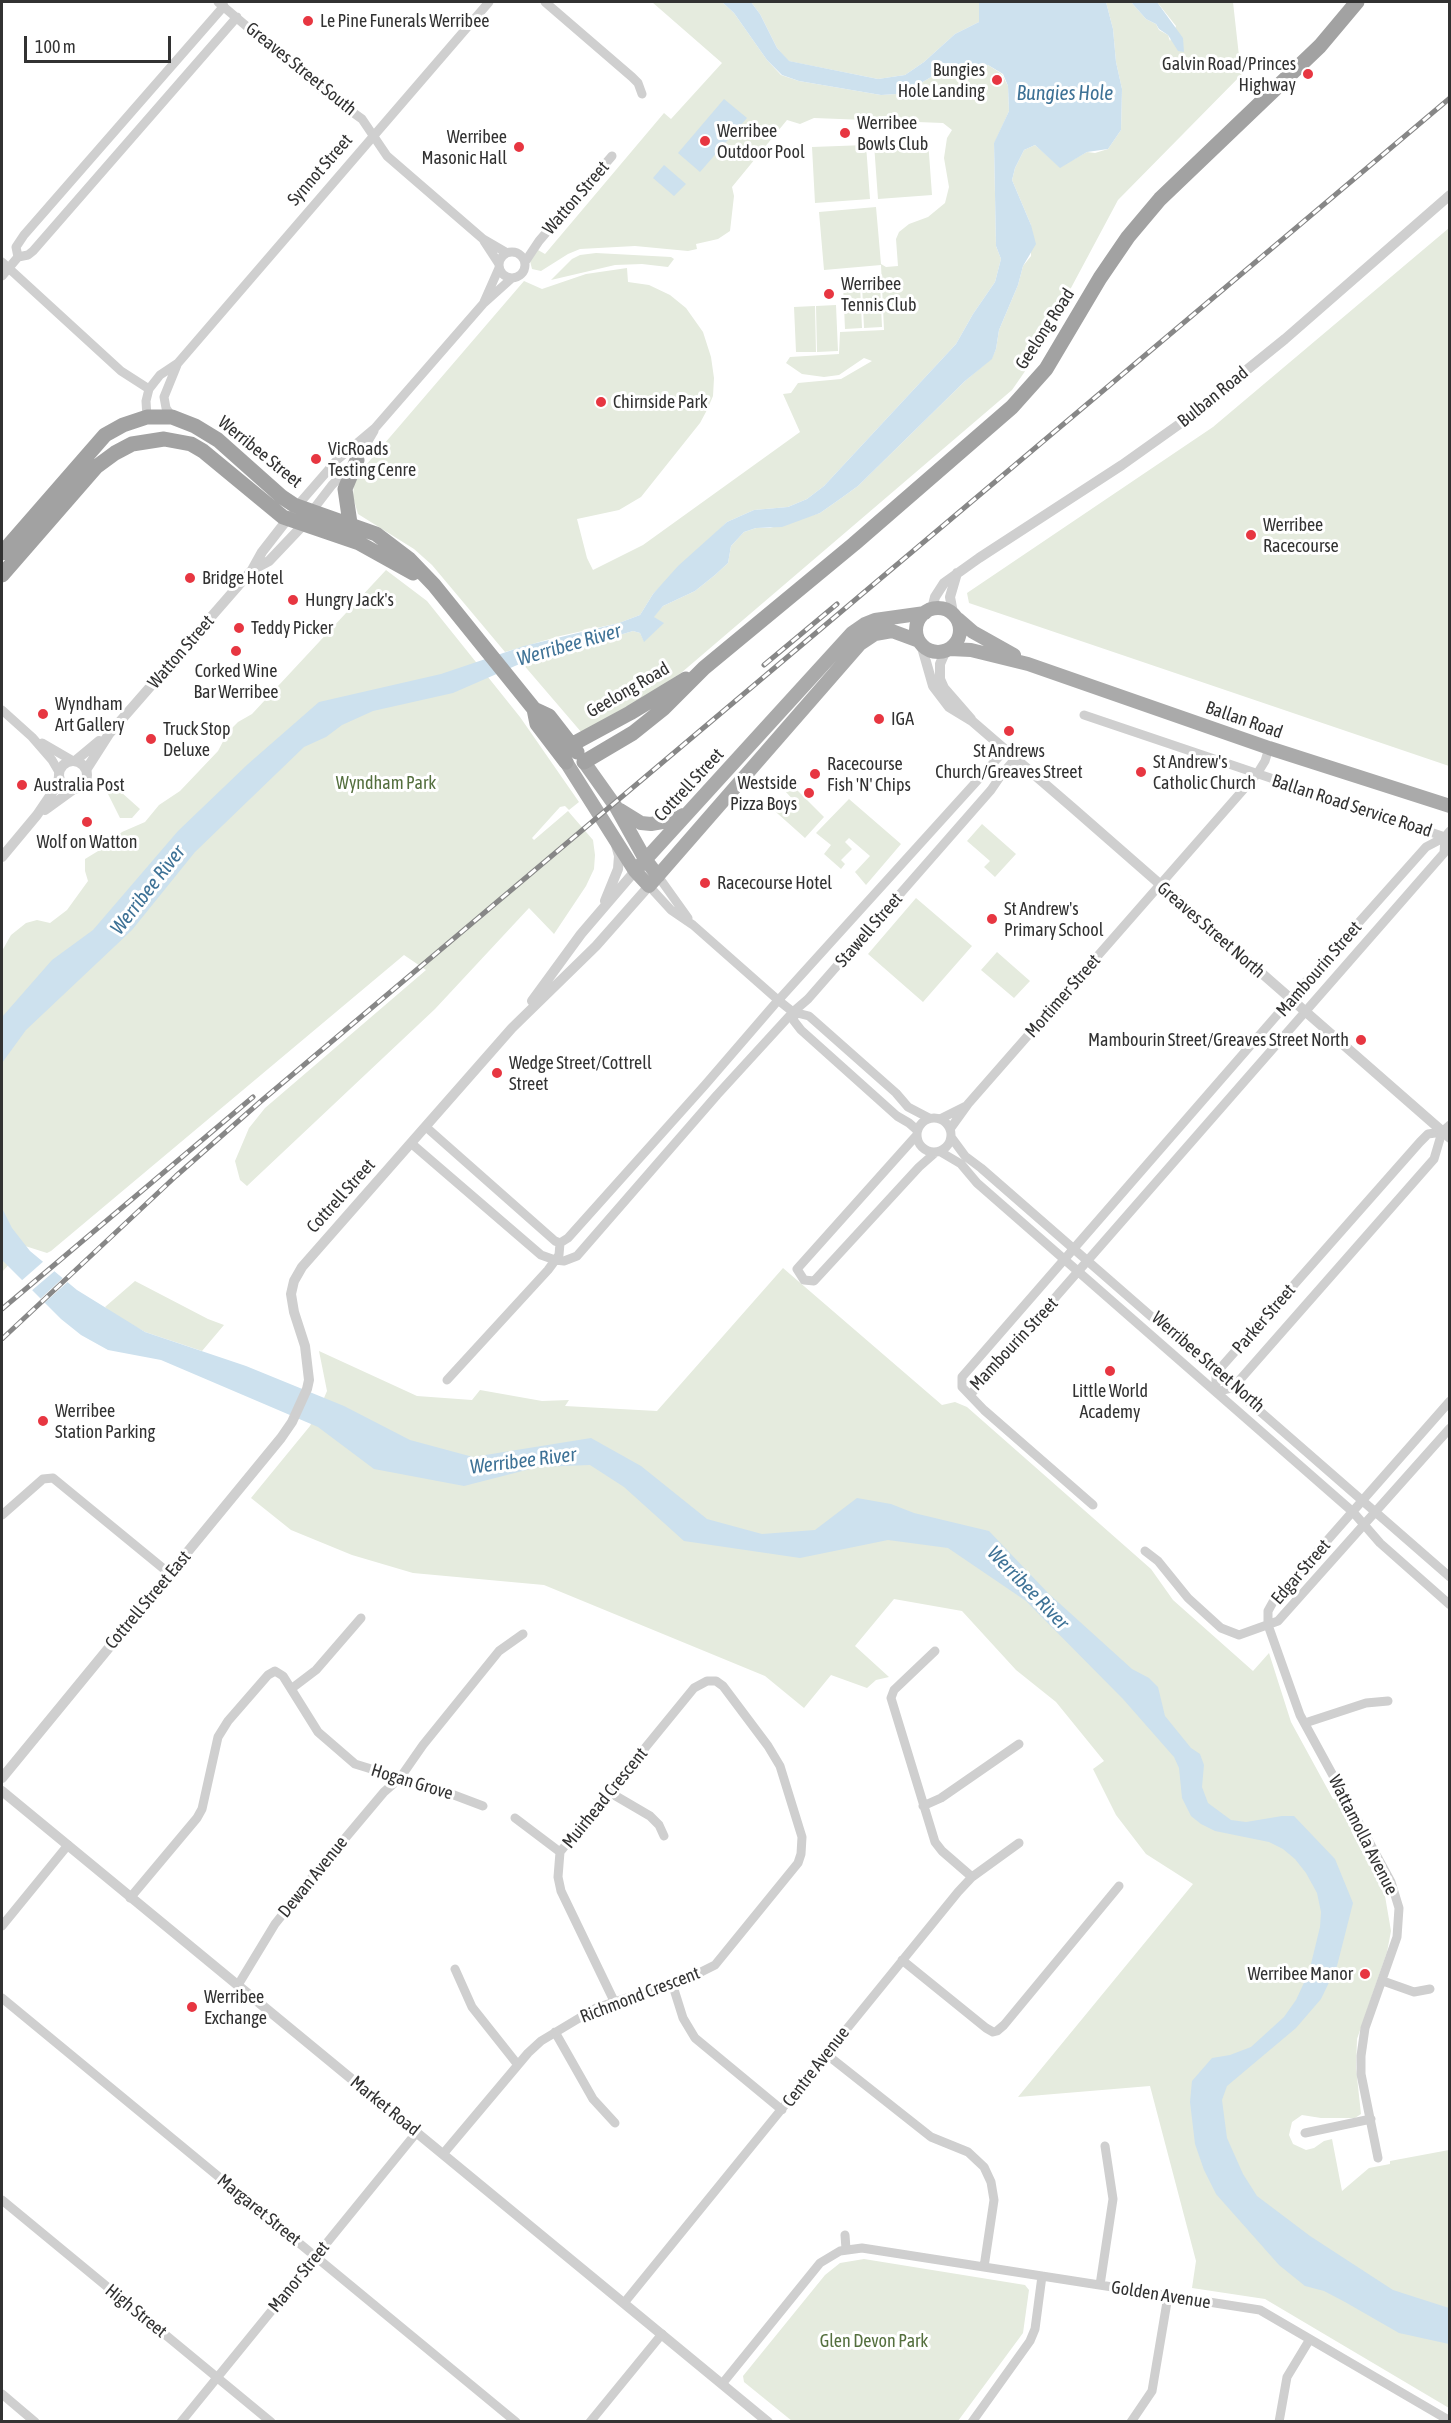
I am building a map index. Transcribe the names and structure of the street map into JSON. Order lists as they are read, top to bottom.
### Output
{
  "streets": {
    "highway": ["Geelong Road", "Werribee Street"],
    "main road": ["Ballan Road", "Cottrell Street"],
    "street": [
      "Greaves Street South",
      "Synnot Street",
      "Watton Street",
      "Bulban Road",
      "Ballan Road Service Road",
      "Stawell Street",
      "Greaves Street North",
      "Mambourin Street",
      "Mortimer Street",
      "Parker Street",
      "Werribee Street North",
      "Edgar Street",
      "Cottrell Street East",
      "Hogan Grove",
      "Muirhead Crescent",
      "Wattamolla Avenue",
      "Dewan Avenue",
      "Richmond Crescent",
      "Centre Avenue",
      "Market Road",
      "Margaret Street",
      "Manor Street",
      "Golden Avenue",
      "High Street"
    ]
  },
  "crossings": [
    ["Greaves Street South", "Synnot Street"],
    ["Greaves Street South", "Watton Street"],
    ["Synnot Street", "Werribee Street"],
    ["Watton Street", "Werribee Street"],
    ["Geelong Road", "Werribee Street"],
    ["Bulban Road", "Ballan Road"],
    ["Bulban Road", "Cottrell Street"],
    ["Bulban Road", "Greaves Street North"],
    ["Ballan Road", "Cottrell Street"],
    ["Ballan Road", "Greaves Street North"],
    ["Ballan Road", "Mortimer Street"],
    ["Cottrell Street", "Greaves Street North"],
    ["Cottrell Street", "Cottrell Street East"],
    ["Ballan Road Service Road", "Mambourin Street"],
    ["Ballan Road Service Road", "Mortimer Street"],
    ["Stawell Street", "Greaves Street North"],
    ["Greaves Street North", "Mambourin Street"],
    ["Greaves Street North", "Mortimer Street"],
    ["Greaves Street North", "Parker Street"],
    ["Mambourin Street", "Werribee Street North"],
    ["Mortimer Street", "Werribee Street North"],
    ["Parker Street", "Werribee Street North"],
    ["Werribee Street North", "Edgar Street"],
    ["Edgar Street", "Wattamolla Avenue"],
    ["Hogan Grove", "Dewan Avenue"],
    ["Hogan Grove", "Market Road"],
    ["Muirhead Crescent", "Richmond Crescent"],
    ["Dewan Avenue", "Market Road"],
    ["Richmond Crescent", "Market Road"],
    ["Centre Avenue", "Market Road"],
    ["Market Road", "Manor Street"],
    ["Margaret Street", "Manor Street"],
    ["Manor Street", "High Street"]
  ],
  "water": ["Bungies Hole", "Werribee River"],
  "parks": ["Wyndham Park", "Glen Devon Park"],
  "places": [
    "Le Pine Funerals Werribee",
    "Galvin Road/Princes Highway",
    "Bungies Hole Landing",
    "Werribee Bowls Club",
    "Werribee Outdoor Pool",
    "Werribee Masonic Hall",
    "Werribee Tennis Club",
    "Chirnside Park",
    "VicRoads Testing Cenre",
    "Werribee Racecourse",
    "Bridge Hotel",
    "Hungry Jack's",
    "Teddy Picker",
    "Corked Wine Bar Werribee",
    "Wyndham Art Gallery",
    "IGA",
    "St Andrews Church/Greaves Street",
    "Truck Stop Deluxe",
    "St Andrew's Catholic Church",
    "Racecourse Fish 'N' Chips",
    "Australia Post",
    "Westside Pizza Boys",
    "Wolf on Watton",
    "Racecourse Hotel",
    "St Andrew's Primary School",
    "Mambourin Street/Greaves Street North",
    "Wedge Street/Cottrell Street",
    "Little World Academy",
    "Werribee Station Parking",
    "Werribee Manor",
    "Werribee Exchange"
  ],
  "scale_bar": "100 m"
}
